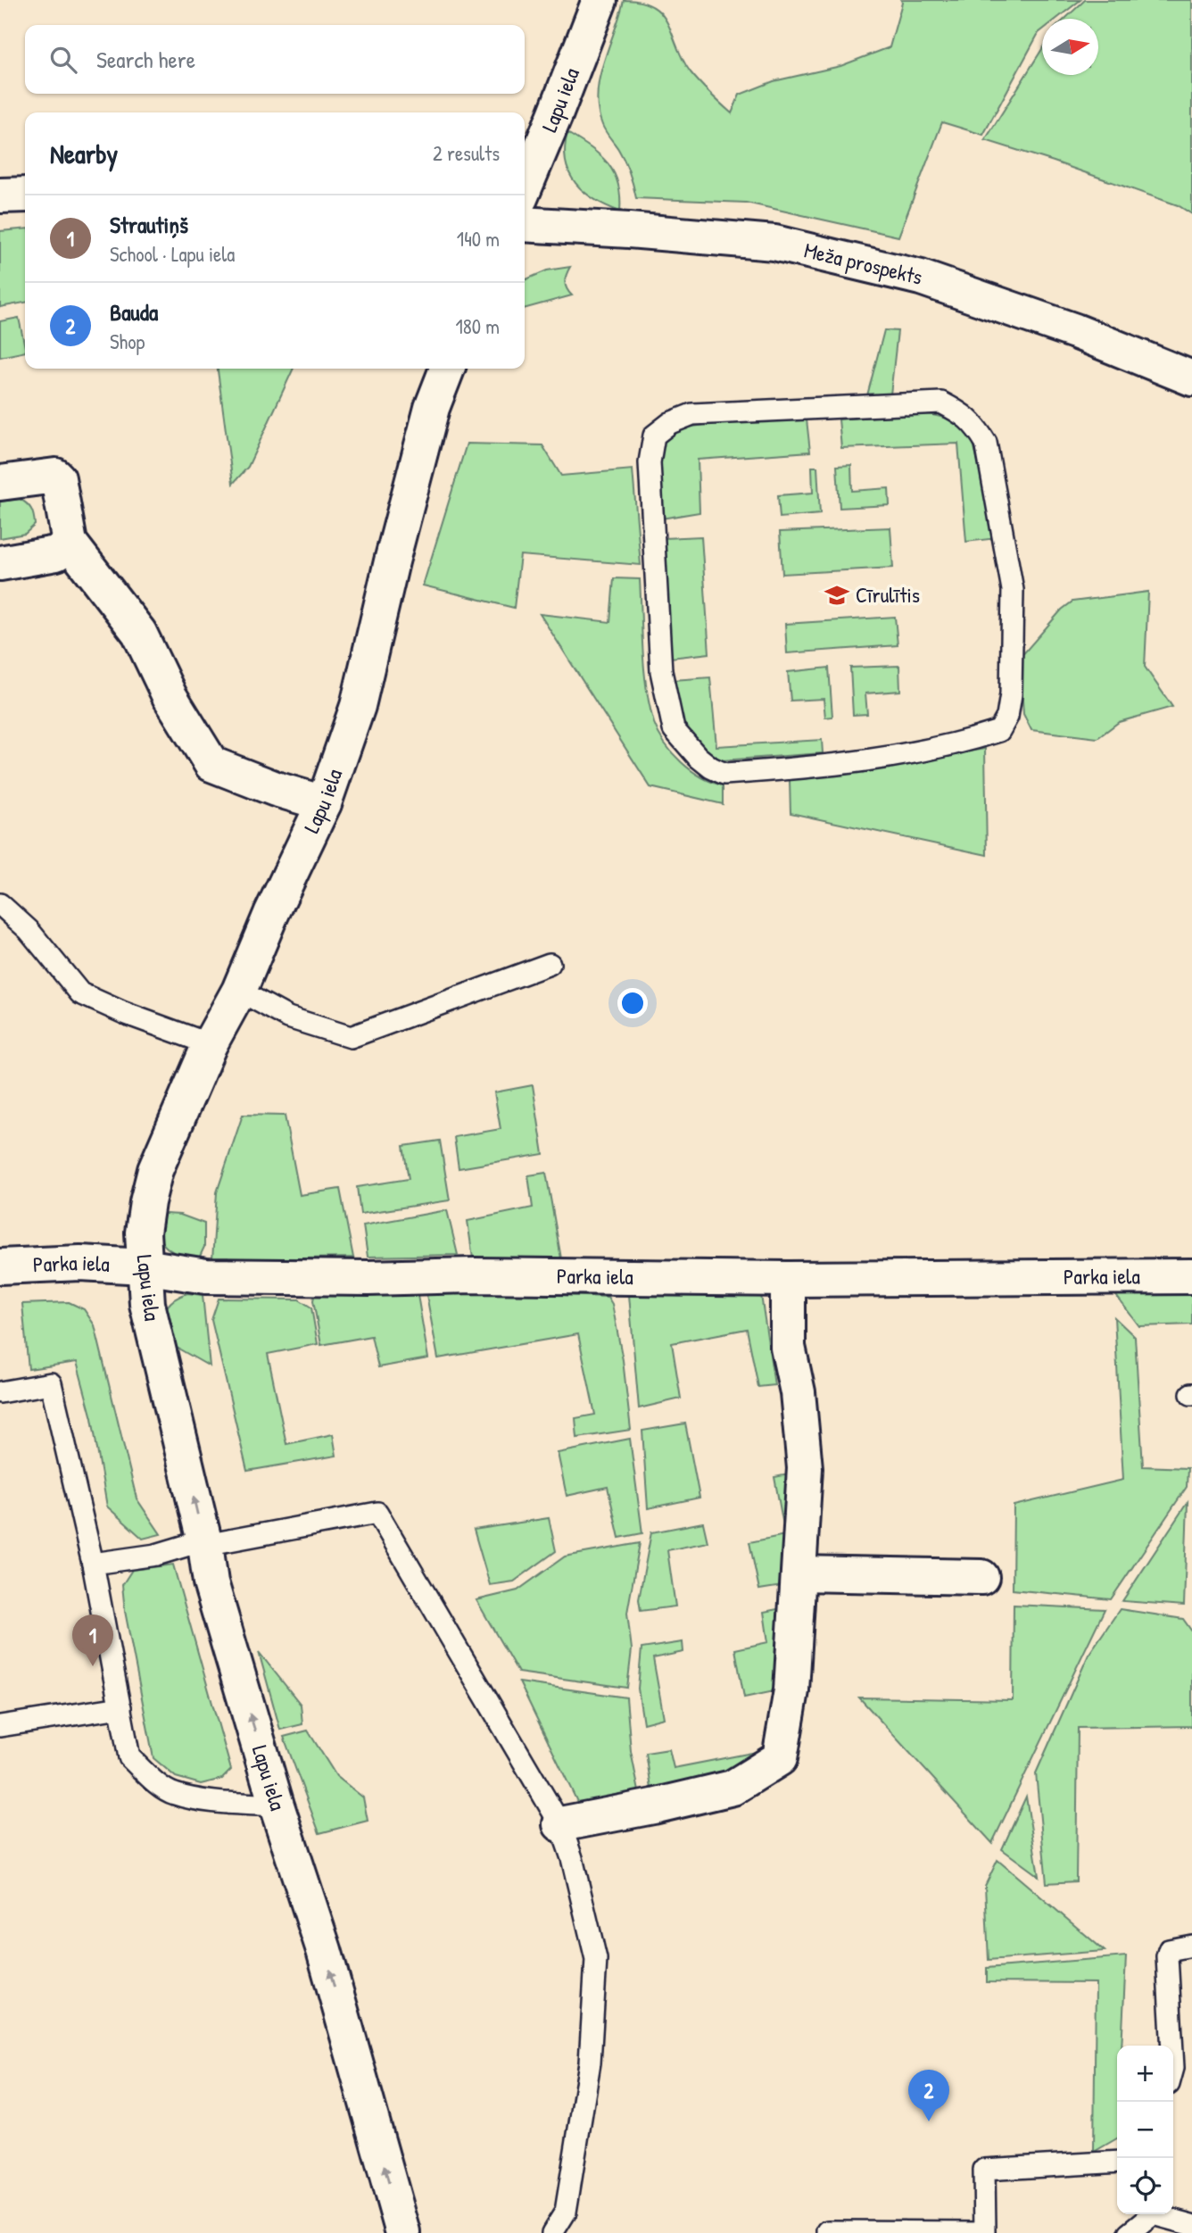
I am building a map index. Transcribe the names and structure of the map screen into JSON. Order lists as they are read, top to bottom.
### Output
{
  "streets": {
    "street": ["Lapu iela", "Meža prospekts", "Parka iela"]
  },
  "crossings": [
    ["Lapu iela", "Parka iela"]
  ],
  "one_way": ["Lapu iela"],
  "places": {
    "school or university": ["Cīrulītis"]
  },
  "north": "right",
  "page": {
    "search": "Search here",
    "heading": ["Nearby", "2 results"],
    "list": [
      {
        "mark": "1",
        "name": "Strautiņš",
        "note": "School · Lapu iela",
        "value": "140 m"
      },
      {
        "mark": "2",
        "name": "Bauda",
        "note": "Shop",
        "value": "180 m"
      }
    ],
    "pins": ["1", "2"],
    "map_buttons": ["+", "−"]
  }
}
